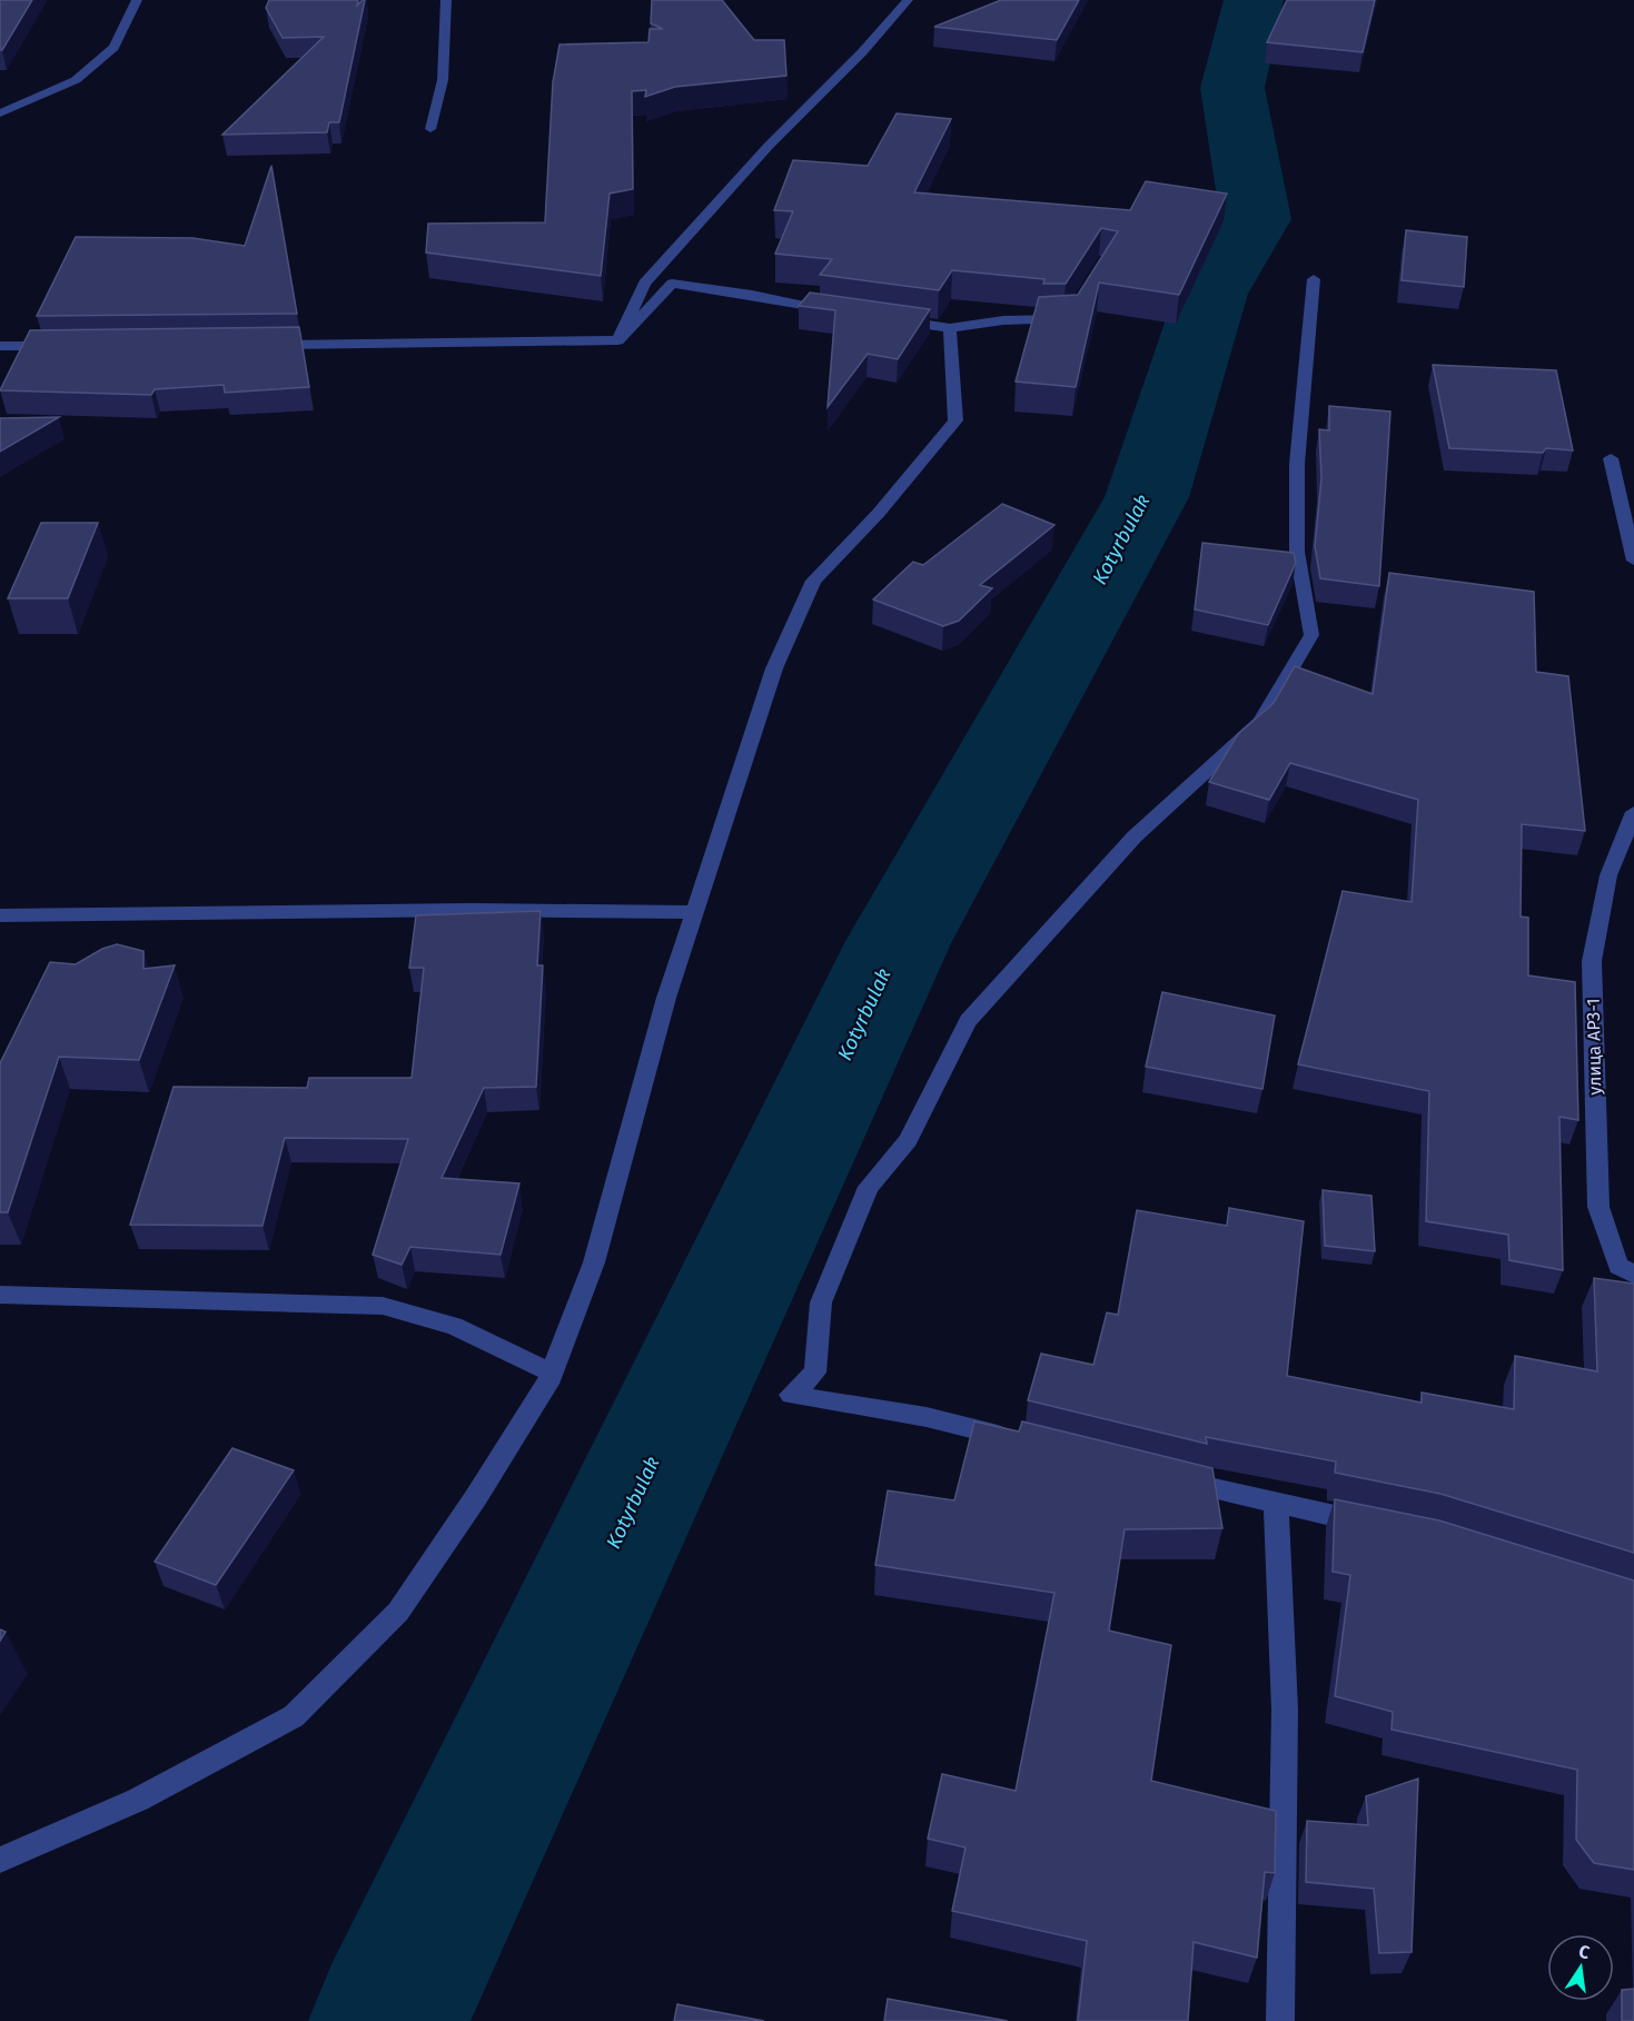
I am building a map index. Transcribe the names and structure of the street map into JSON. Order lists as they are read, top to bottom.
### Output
{
  "streets": {
    "street": ["улица АРЗ-1"]
  },
  "water": ["Kotyrbulak"],
  "north": "top"
}
